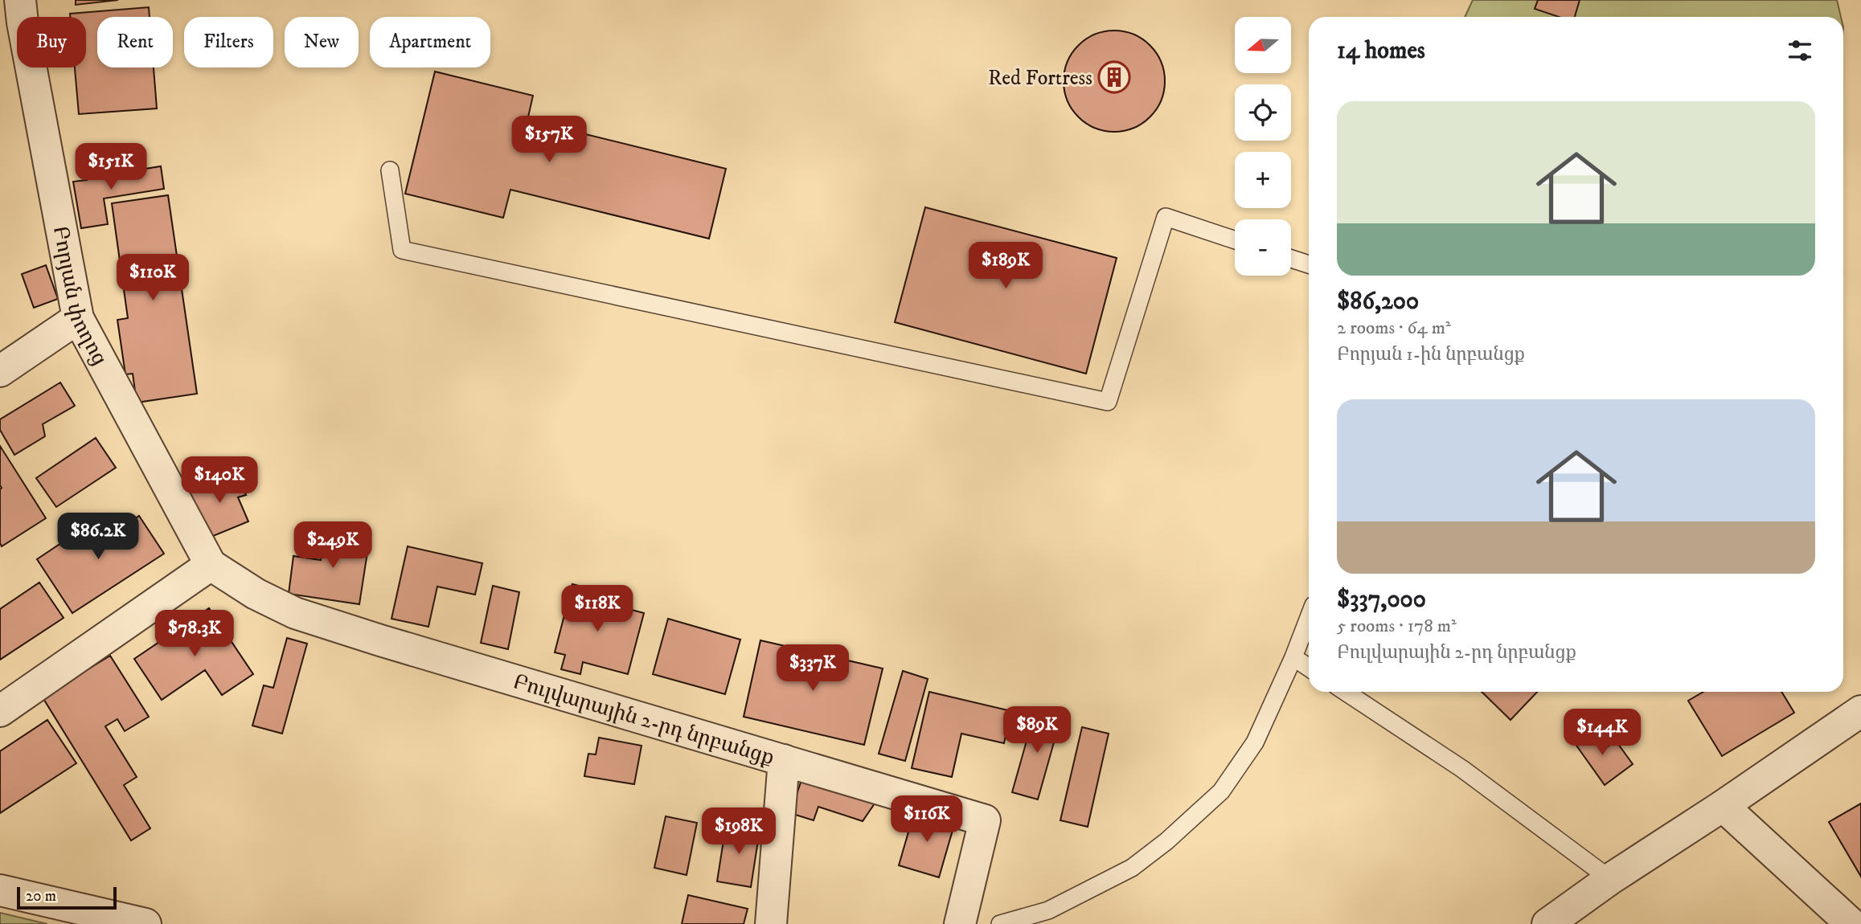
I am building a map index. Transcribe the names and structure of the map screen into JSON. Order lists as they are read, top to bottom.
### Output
{
  "streets": {
    "street": ["Բորյան փողոց", "Բուլվարային 2-րդ նրբանցք"]
  },
  "crossings": [
    ["Բորյան փողոց", "Բուլվարային 2-րդ նրբանցք"]
  ],
  "places": {
    "building": ["Red Fortress"]
  },
  "scale_bar": "20 m",
  "north": "left",
  "page": {
    "map_buttons": ["+", "−"],
    "chip": [
      "Buy",
      "Rent",
      "Filters",
      "New",
      "Apartment"
    ],
    "heading": "14 homes",
    "list": [
      {
        "name": "$86,200",
        "note": "2 rooms · 64 m² · Բորյան 1-ին նրբանցք"
      },
      {
        "name": "$337,000",
        "note": "5 rooms · 178 m² · Բուլվարային 2-րդ նրբանցք"
      }
    ],
    "price": [
      "$157K",
      "$151K",
      "$189K",
      "$110K",
      "$140K",
      "$86.2K",
      "$249K",
      "$118K",
      "$78.3K",
      "$337K",
      "$89K",
      "$144K",
      "$116K",
      "$198K"
    ],
    "scale": "20 m"
  }
}
